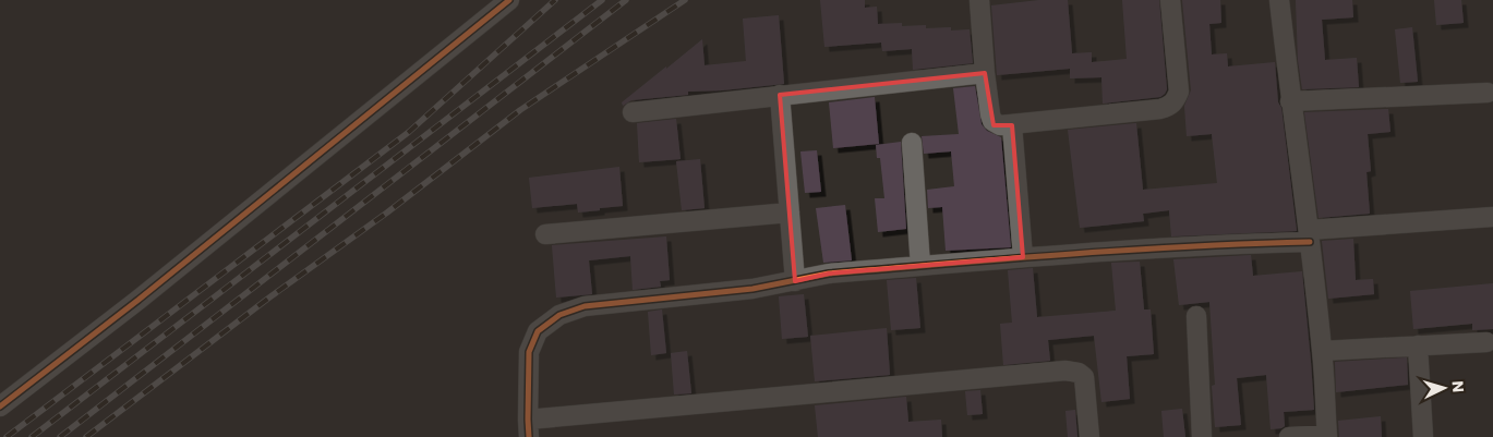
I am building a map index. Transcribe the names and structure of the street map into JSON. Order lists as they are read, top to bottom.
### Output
{
  "north": "right"
}
